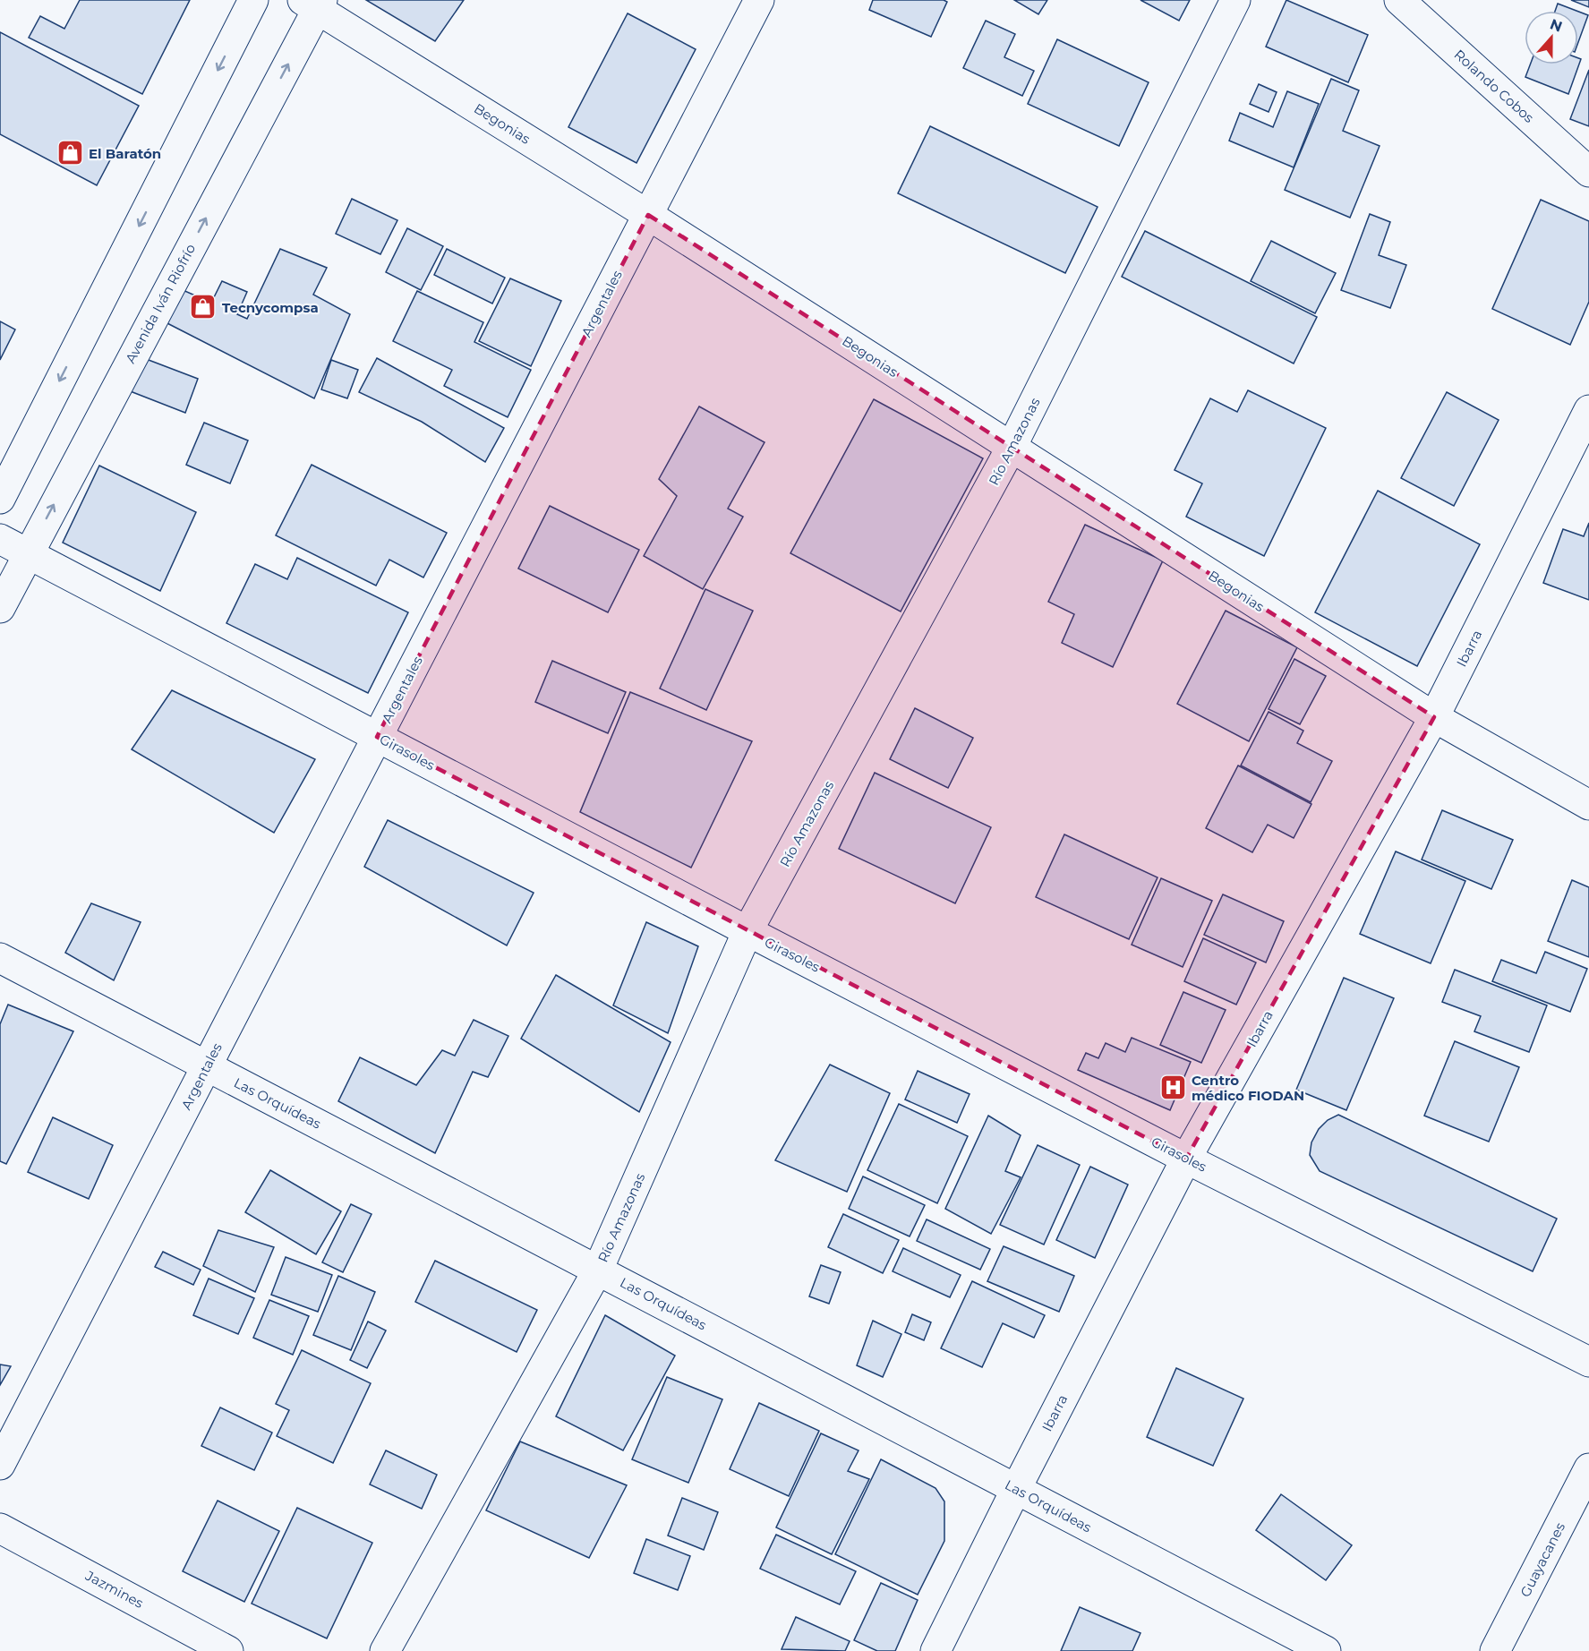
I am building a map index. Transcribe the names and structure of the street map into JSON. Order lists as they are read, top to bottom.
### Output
{
  "streets": {
    "street": [
      "Rolando Cobos",
      "Begonias",
      "Avenida Iván Riofrío",
      "Argentales",
      "Río Amazonas",
      "Ibarra",
      "Girasoles",
      "Las Orquídeas",
      "Guayacanes",
      "Jazmines"
    ]
  },
  "crossings": [
    ["Begonias", "Avenida Iván Riofrío"],
    ["Begonias", "Argentales"],
    ["Begonias", "Río Amazonas"],
    ["Begonias", "Ibarra"],
    ["Avenida Iván Riofrío", "Girasoles"],
    ["Argentales", "Girasoles"],
    ["Argentales", "Las Orquídeas"],
    ["Río Amazonas", "Girasoles"],
    ["Río Amazonas", "Las Orquídeas"],
    ["Ibarra", "Girasoles"],
    ["Ibarra", "Las Orquídeas"]
  ],
  "places": {
    "shop": ["El Baratón", "Tecnycompsa"],
    "hospital": ["Centro médico FIODAN"]
  },
  "north": "top"
}
